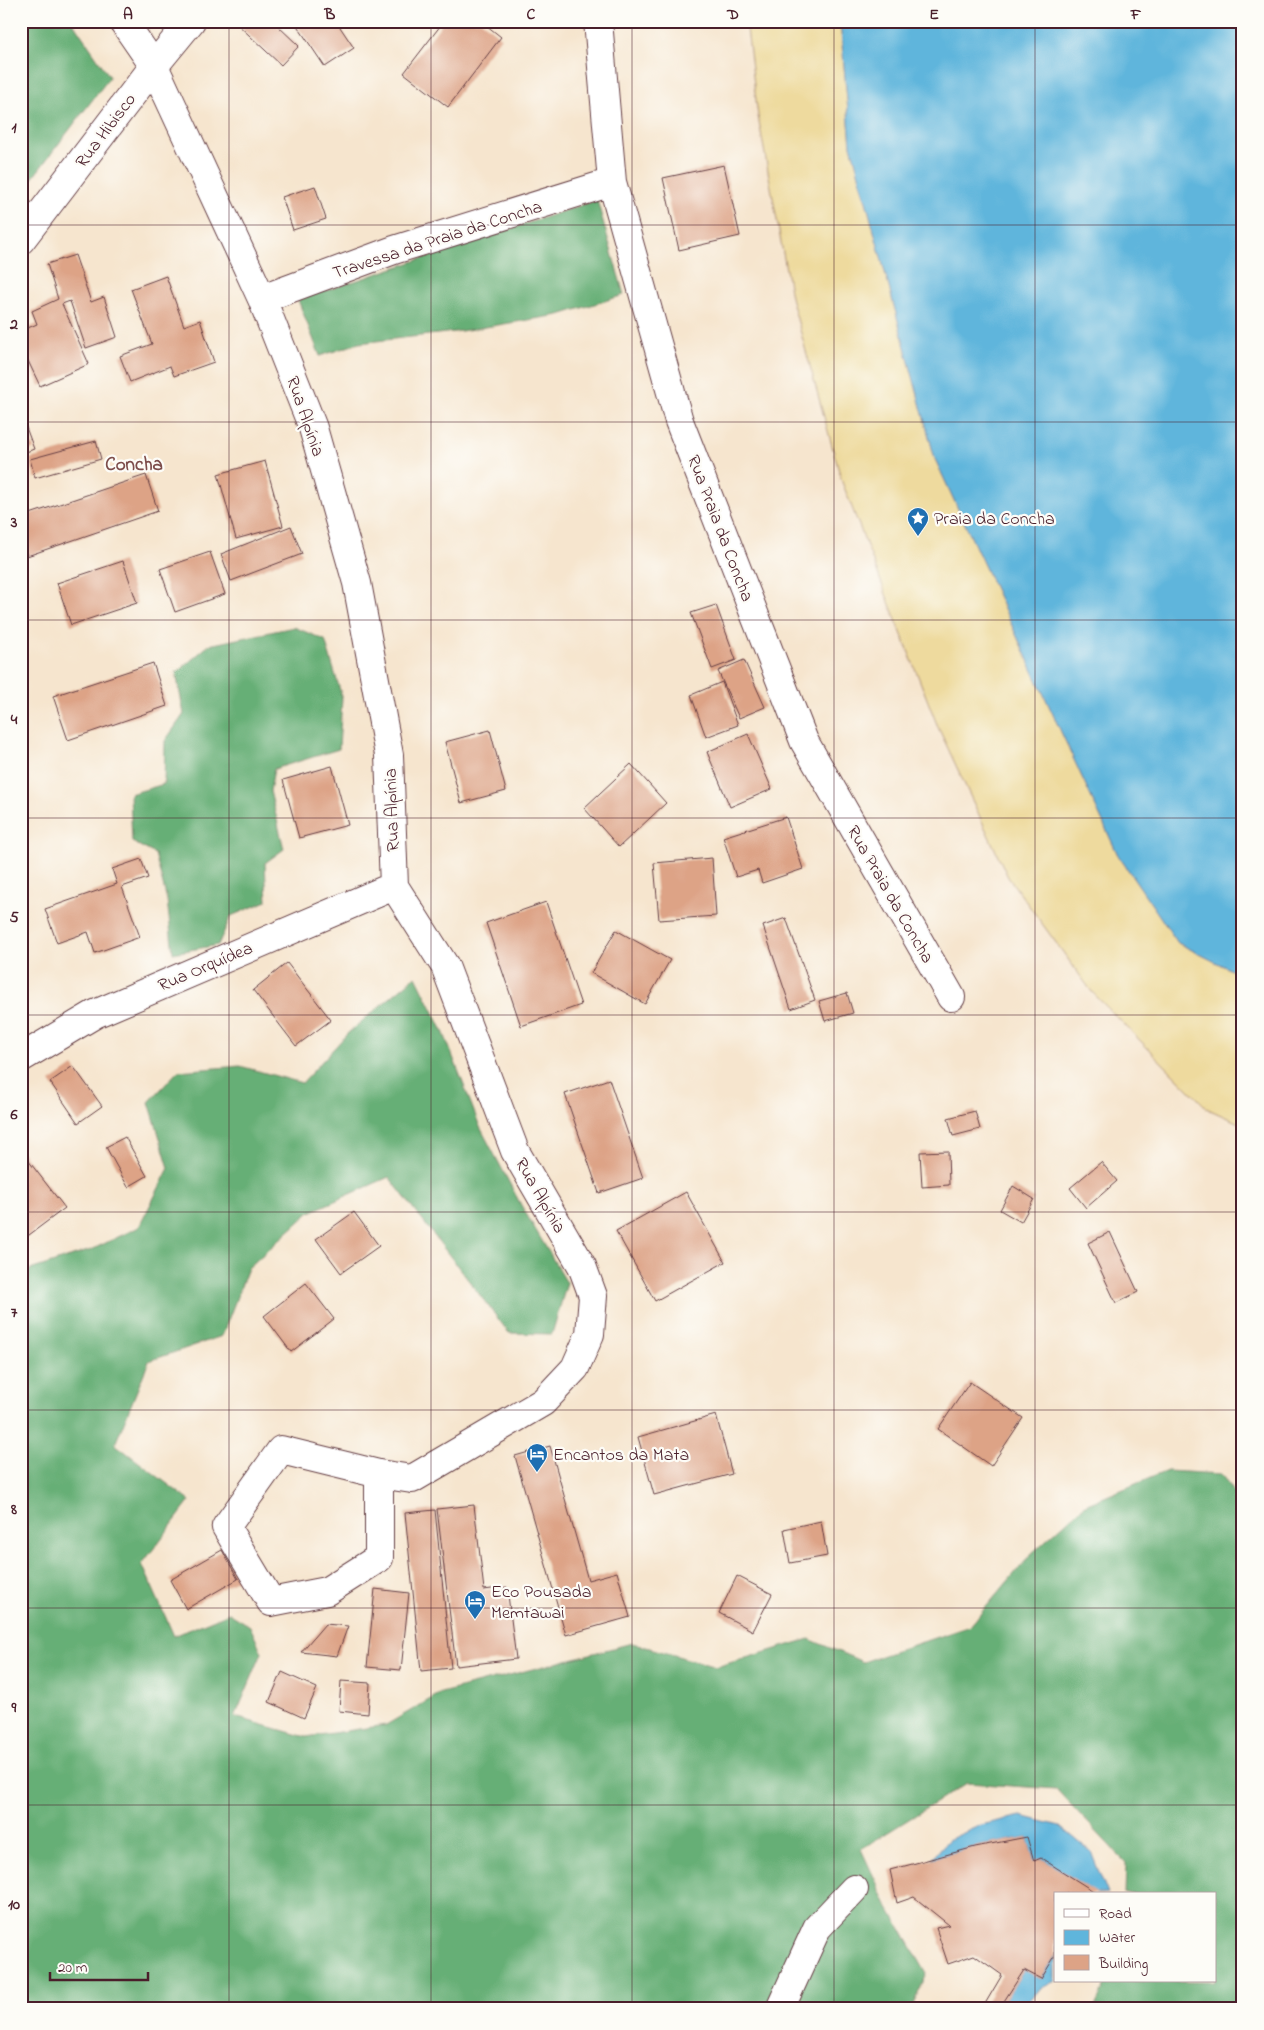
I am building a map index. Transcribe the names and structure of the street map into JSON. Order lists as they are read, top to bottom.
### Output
{
  "streets": {
    "street": [
      "Rua Hibisco",
      "Travessa da Praia da Concha",
      "Rua Alpínia",
      "Rua Praia da Concha",
      "Rua Orquídea"
    ]
  },
  "crossings": [
    ["Rua Hibisco", "Rua Alpínia"],
    ["Travessa da Praia da Concha", "Rua Alpínia"],
    ["Travessa da Praia da Concha", "Rua Praia da Concha"],
    ["Rua Alpínia", "Rua Orquídea"]
  ],
  "districts": ["Concha"],
  "places": {
    "place": ["Praia da Concha"],
    "hotel": ["Encantos da Mata", "Eco Pousada Memtawai"]
  },
  "legend": ["Road", "Water", "Building"],
  "scale_bar": "20 m",
  "grid": {
    "columns": [
      "A",
      "B",
      "C",
      "D",
      "E",
      "F"
    ],
    "rows": [
      "1",
      "2",
      "3",
      "4",
      "5",
      "6",
      "7",
      "8",
      "9",
      "10"
    ]
  }
}
